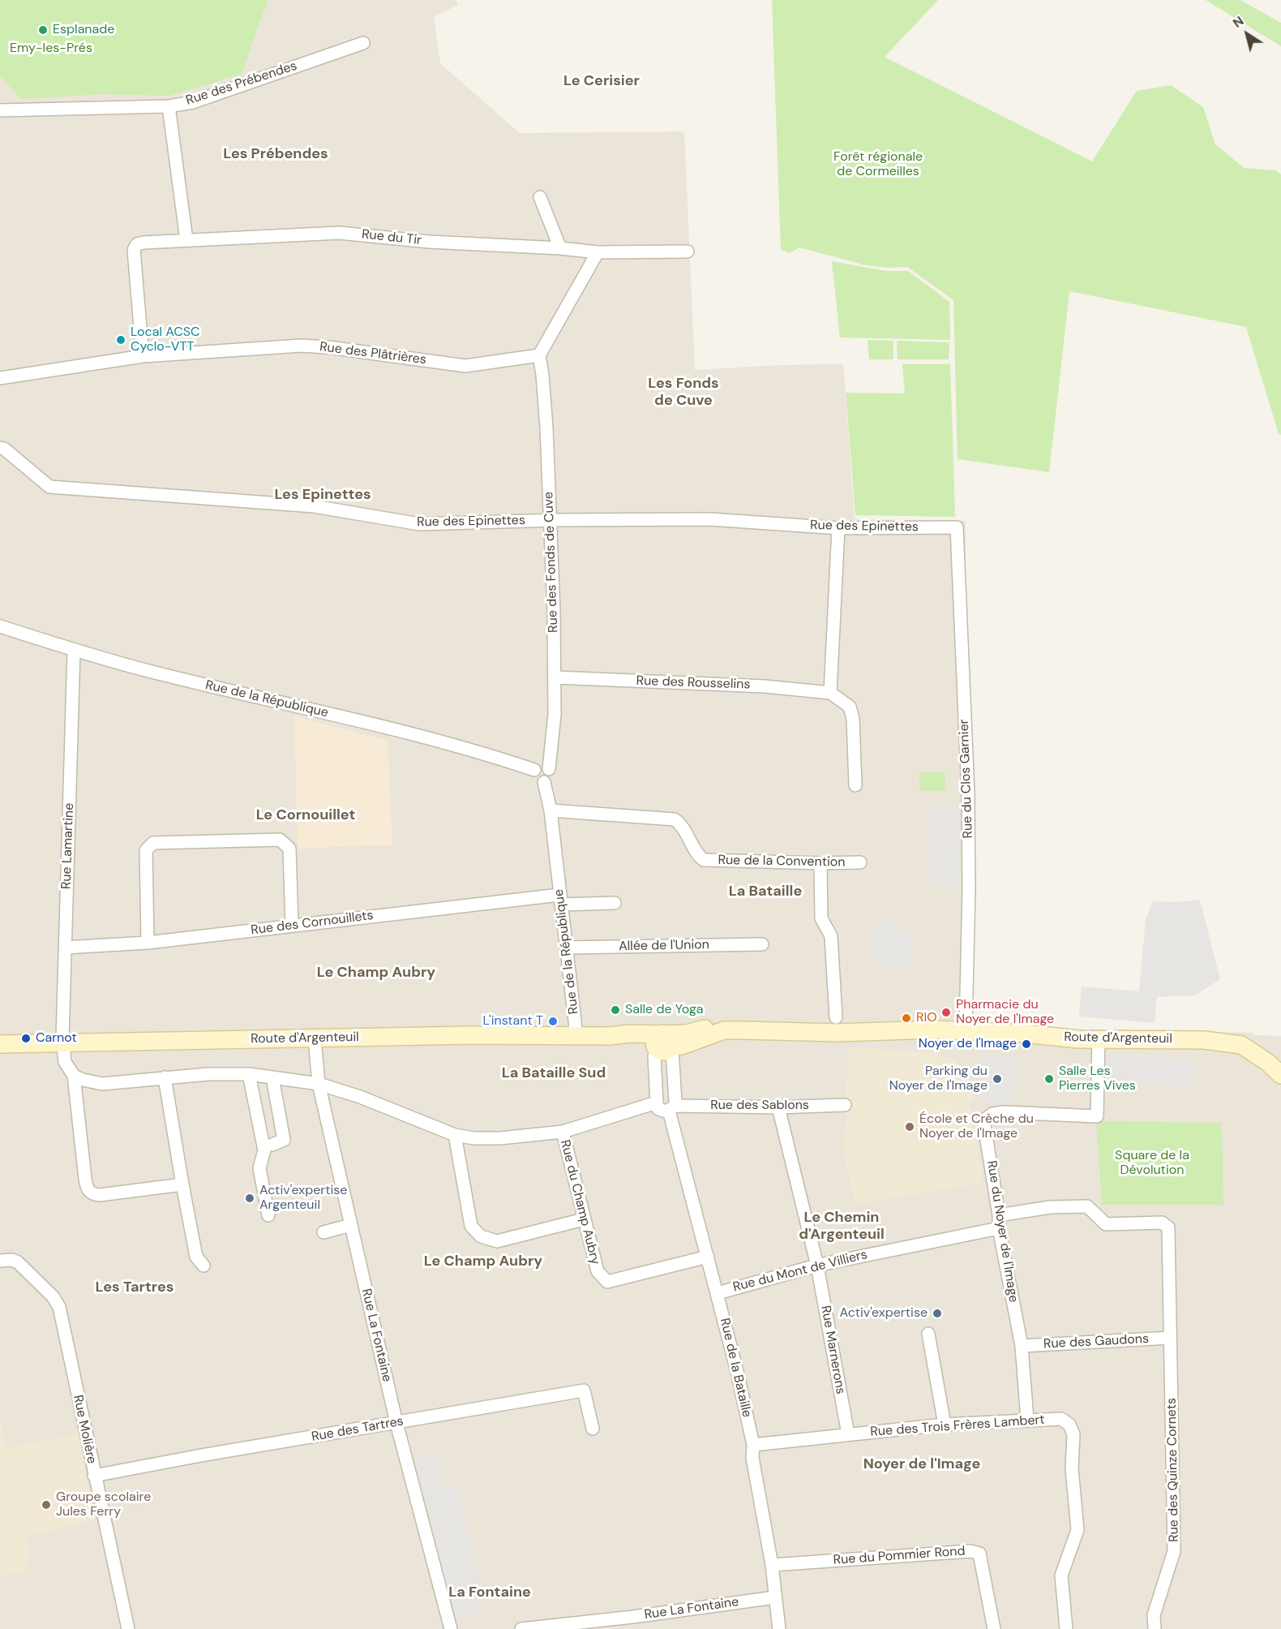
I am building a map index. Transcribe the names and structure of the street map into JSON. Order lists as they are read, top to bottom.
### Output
{
  "streets": {
    "main road": ["Route d'Argenteuil"],
    "street": [
      "Rue des Prébendes",
      "Rue du Tir",
      "Rue des Plâtrières",
      "Rue des Epinettes",
      "Rue des Fonds de Cuve",
      "Rue des Rousselins",
      "Rue de la République",
      "Rue du Clos Garnier",
      "Rue Lamartine",
      "Rue de la Convention",
      "Rue des Cornouillets",
      "Allée de l'Union",
      "Rue des Sablons",
      "Rue du Champ Aubry",
      "Rue du Noyer de l'Image",
      "Rue du Mont de Villiers",
      "Rue La Fontaine",
      "Rue des Gaudons",
      "Rue Marnerons",
      "Rue de la Bataille",
      "Rue des Trois Frères Lambert",
      "Rue Molière",
      "Rue des Tartres",
      "Rue des Quinze Cornets",
      "Rue du Pommier Rond"
    ]
  },
  "crossings": [
    ["Rue du Tir", "Rue des Plâtrières"],
    ["Rue des Plâtrières", "Rue des Fonds de Cuve"],
    ["Rue des Epinettes", "Rue des Fonds de Cuve"],
    ["Rue des Epinettes", "Rue du Clos Garnier"],
    ["Rue des Fonds de Cuve", "Rue des Rousselins"],
    ["Rue des Fonds de Cuve", "Rue de la République"],
    ["Rue de la République", "Rue Lamartine"],
    ["Rue de la République", "Rue de la Convention"],
    ["Rue de la République", "Rue des Cornouillets"],
    ["Rue de la République", "Allée de l'Union"],
    ["Rue de la République", "Route d'Argenteuil"],
    ["Rue du Clos Garnier", "Route d'Argenteuil"],
    ["Rue Lamartine", "Rue des Cornouillets"],
    ["Rue Lamartine", "Route d'Argenteuil"],
    ["Route d'Argenteuil", "Rue du Noyer de l'Image"],
    ["Route d'Argenteuil", "Rue La Fontaine"],
    ["Route d'Argenteuil", "Rue de la Bataille"],
    ["Rue des Sablons", "Rue Marnerons"],
    ["Rue des Sablons", "Rue de la Bataille"],
    ["Rue du Champ Aubry", "Rue de la Bataille"],
    ["Rue du Noyer de l'Image", "Rue du Mont de Villiers"],
    ["Rue du Noyer de l'Image", "Rue des Gaudons"],
    ["Rue du Noyer de l'Image", "Rue des Trois Frères Lambert"],
    ["Rue du Noyer de l'Image", "Rue des Quinze Cornets"],
    ["Rue du Mont de Villiers", "Rue Marnerons"],
    ["Rue du Mont de Villiers", "Rue de la Bataille"],
    ["Rue La Fontaine", "Rue de la Bataille"],
    ["Rue La Fontaine", "Rue des Tartres"],
    ["Rue des Gaudons", "Rue des Quinze Cornets"],
    ["Rue Marnerons", "Rue des Trois Frères Lambert"],
    ["Rue de la Bataille", "Rue des Trois Frères Lambert"],
    ["Rue de la Bataille", "Rue du Pommier Rond"],
    ["Rue Molière", "Rue des Tartres"]
  ],
  "districts": [
    "Le Cerisier",
    "Les Prébendes",
    "Les Fonds de Cuve",
    "Les Epinettes",
    "Le Cornouillet",
    "La Bataille",
    "Le Champ Aubry",
    "La Bataille Sud",
    "Le Chemin d'Argenteuil",
    "Le Champ Aubry",
    "Les Tartres",
    "Noyer de l'Image",
    "La Fontaine"
  ],
  "parks": ["Emy-les-Prés", "Forêt régionale de Cormeilles", "Square de la Dévolution"],
  "places": [
    "Esplanade",
    "Local ACSC Cyclo-VTT",
    "Salle de Yoga",
    "Pharmacie du Noyer de l'Image",
    "RIO",
    "L'instant T",
    "Carnot",
    "Noyer de l'Image",
    "Parking du Noyer de l'Image",
    "Salle Les Pierres Vives",
    "École et Crèche du Noyer de l'Image",
    "Activ'expertise Argenteuil",
    "Activ'expertise",
    "Groupe scolaire Jules Ferry"
  ],
  "north": "top left"
}
